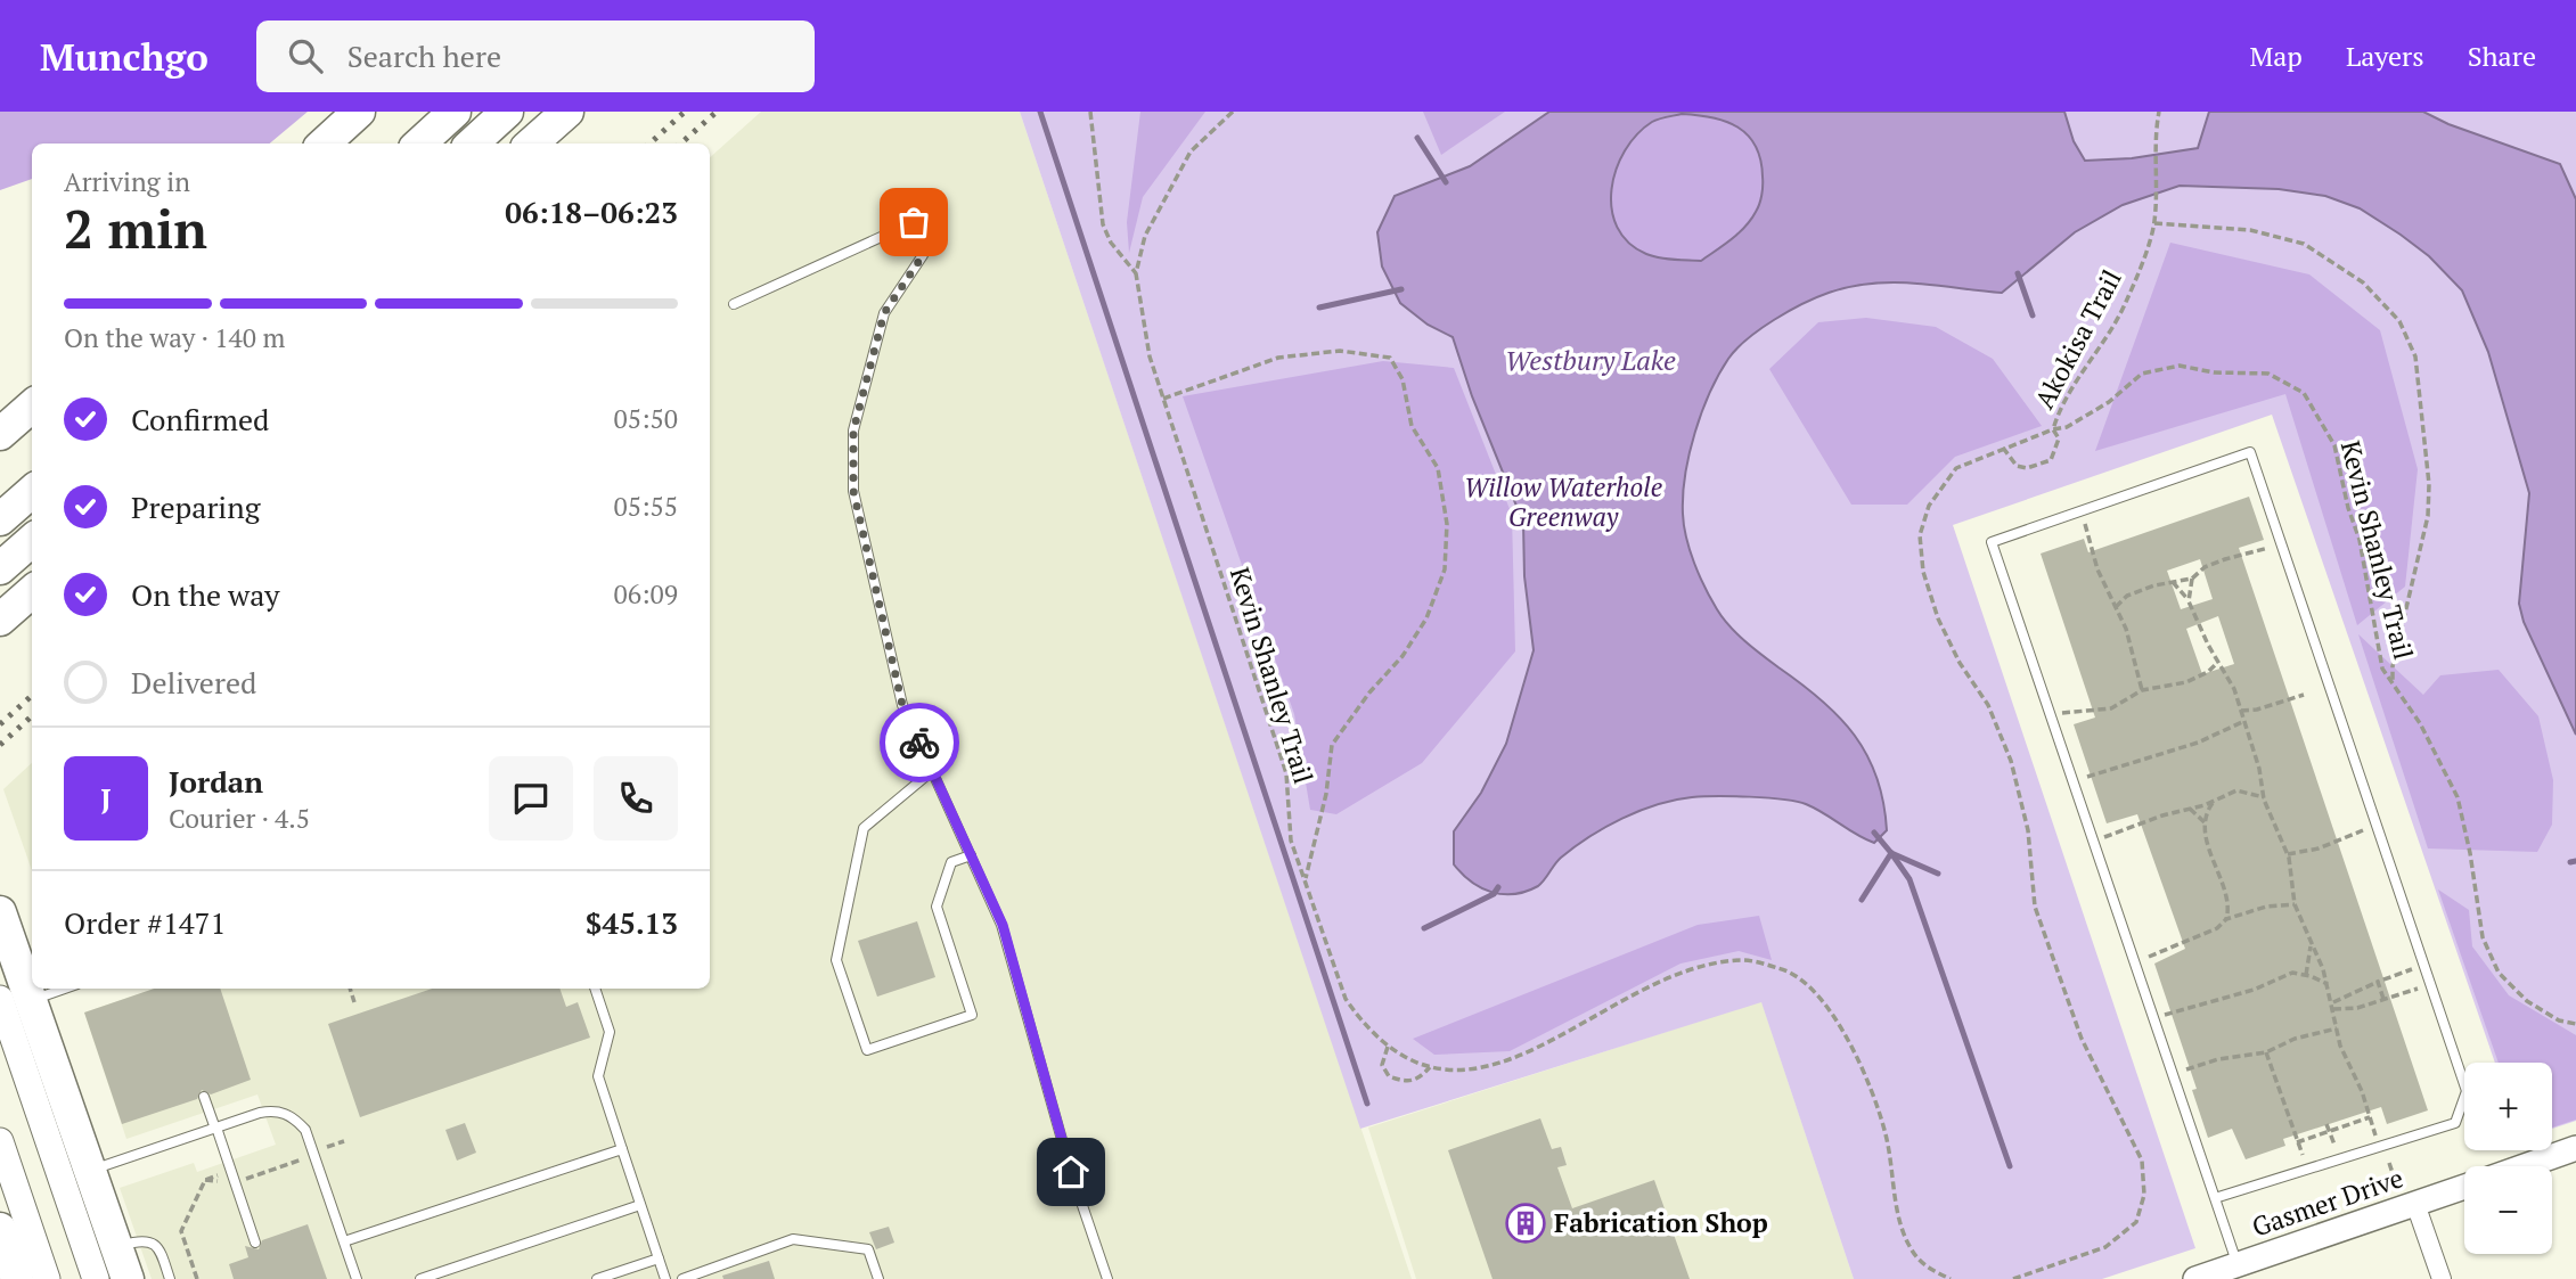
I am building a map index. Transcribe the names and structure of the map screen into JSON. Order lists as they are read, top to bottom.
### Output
{
  "streets": {
    "street": ["Gasmer Drive"],
    "path": ["Akokisa Trail", "Kevin Shanley Trail"]
  },
  "crossings": [
    ["Akokisa Trail", "Kevin Shanley Trail"]
  ],
  "water": ["Westbury Lake"],
  "parks": ["Willow Waterhole Greenway"],
  "places": {
    "building": ["Fabrication Shop"]
  },
  "page": {
    "header": "Munchgo",
    "search": "Search here",
    "nav": ["Map", "Layers", "Share"],
    "heading": ["2 min", "Arriving in", "06:18–06:23"],
    "panel": [
      "Jordan",
      "Courier · 4.5",
      "Order #1471",
      "$45.13"
    ],
    "bar": "On the way · 140 m",
    "list": [
      ["Confirmed", "05:50"],
      ["Preparing", "05:55"],
      ["On the way", "06:09"],
      "Delivered"
    ],
    "round": "J",
    "map_buttons": ["+", "−"]
  }
}
